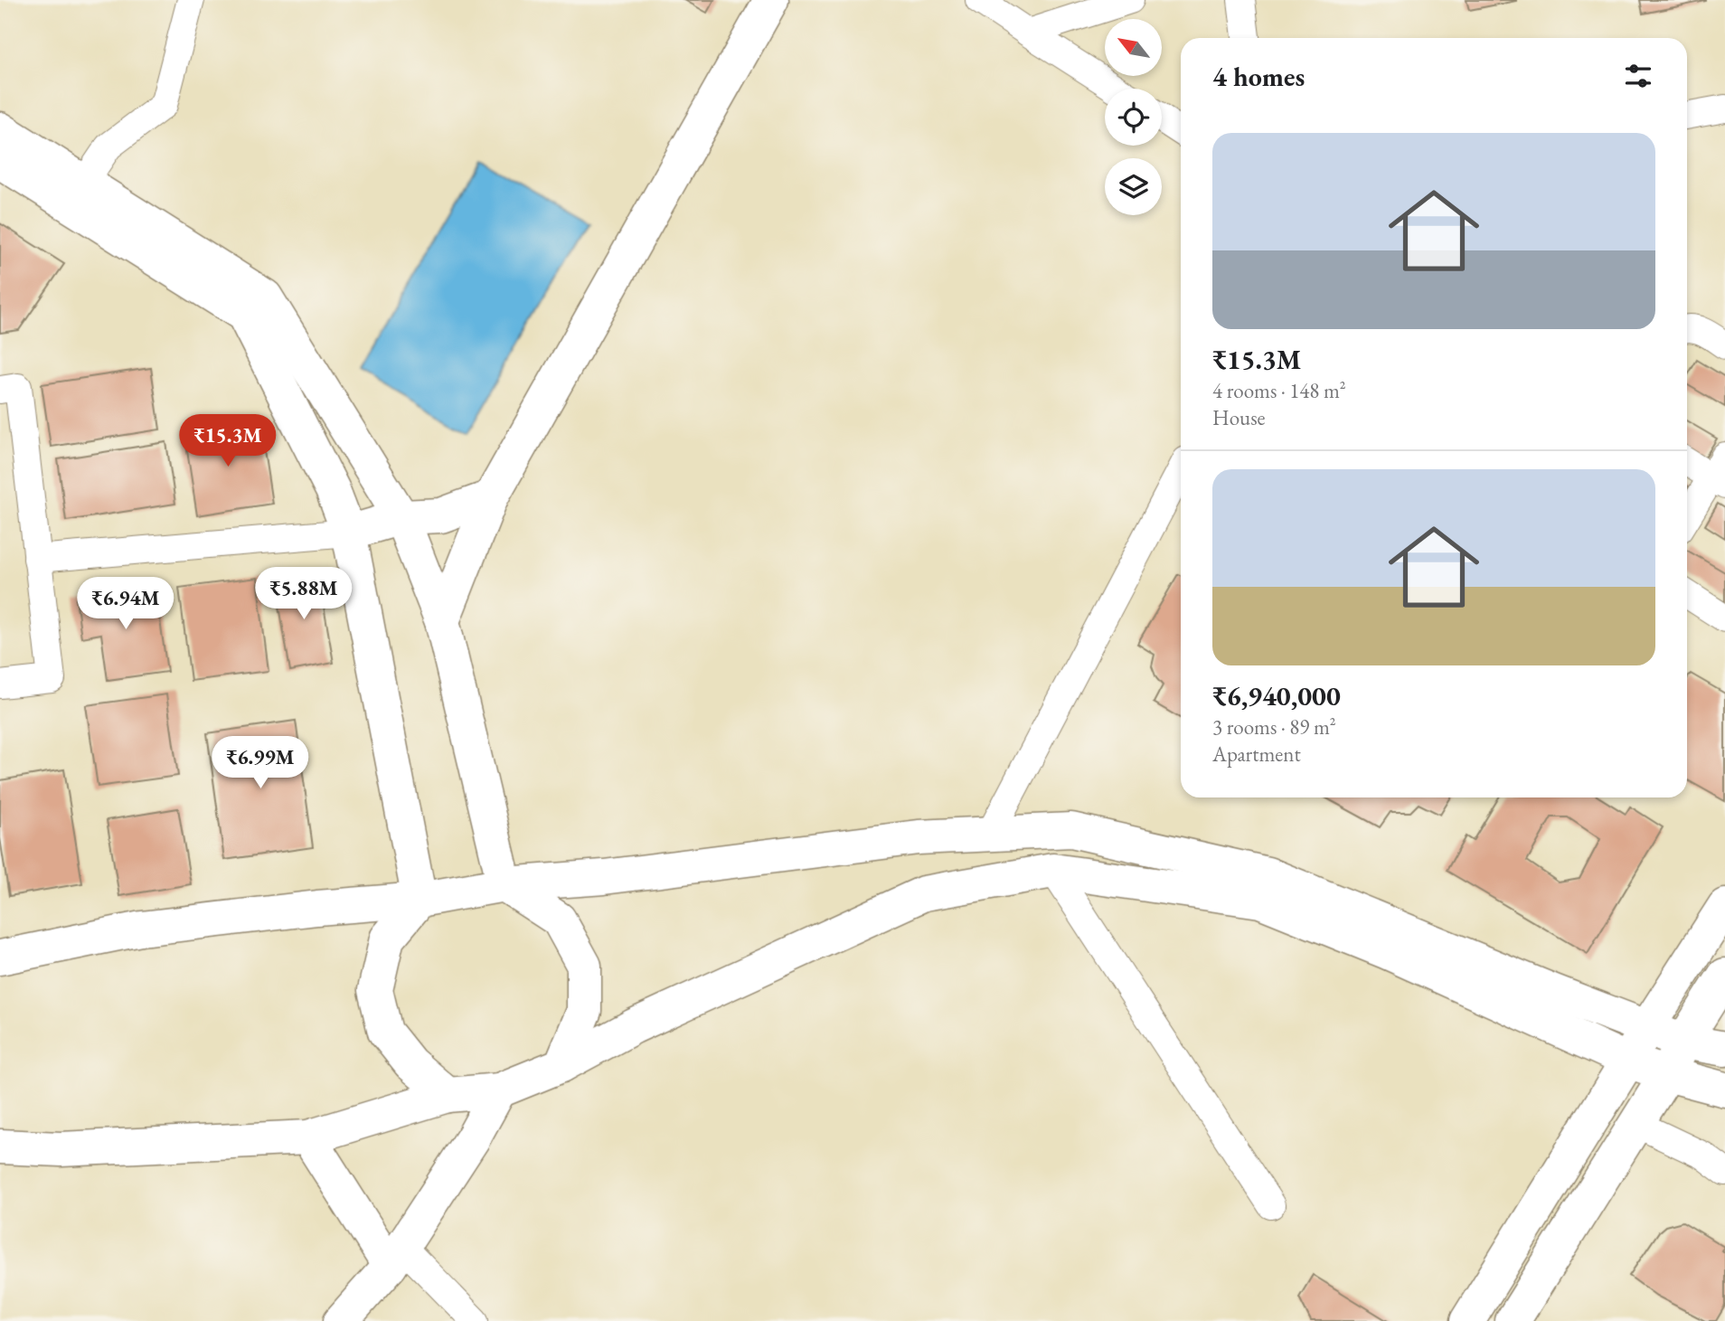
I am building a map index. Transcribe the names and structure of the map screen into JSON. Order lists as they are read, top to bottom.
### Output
{
  "north": "top left",
  "page": {
    "heading": "4 homes",
    "list": [
      {
        "name": "₹15.3M",
        "note": "4 rooms · 148 m² · House"
      },
      {
        "name": "₹6,940,000",
        "note": "3 rooms · 89 m² · Apartment"
      }
    ],
    "price": [
      "₹15.3M",
      "₹5.88M",
      "₹6.94M",
      "₹6.99M"
    ]
  }
}
